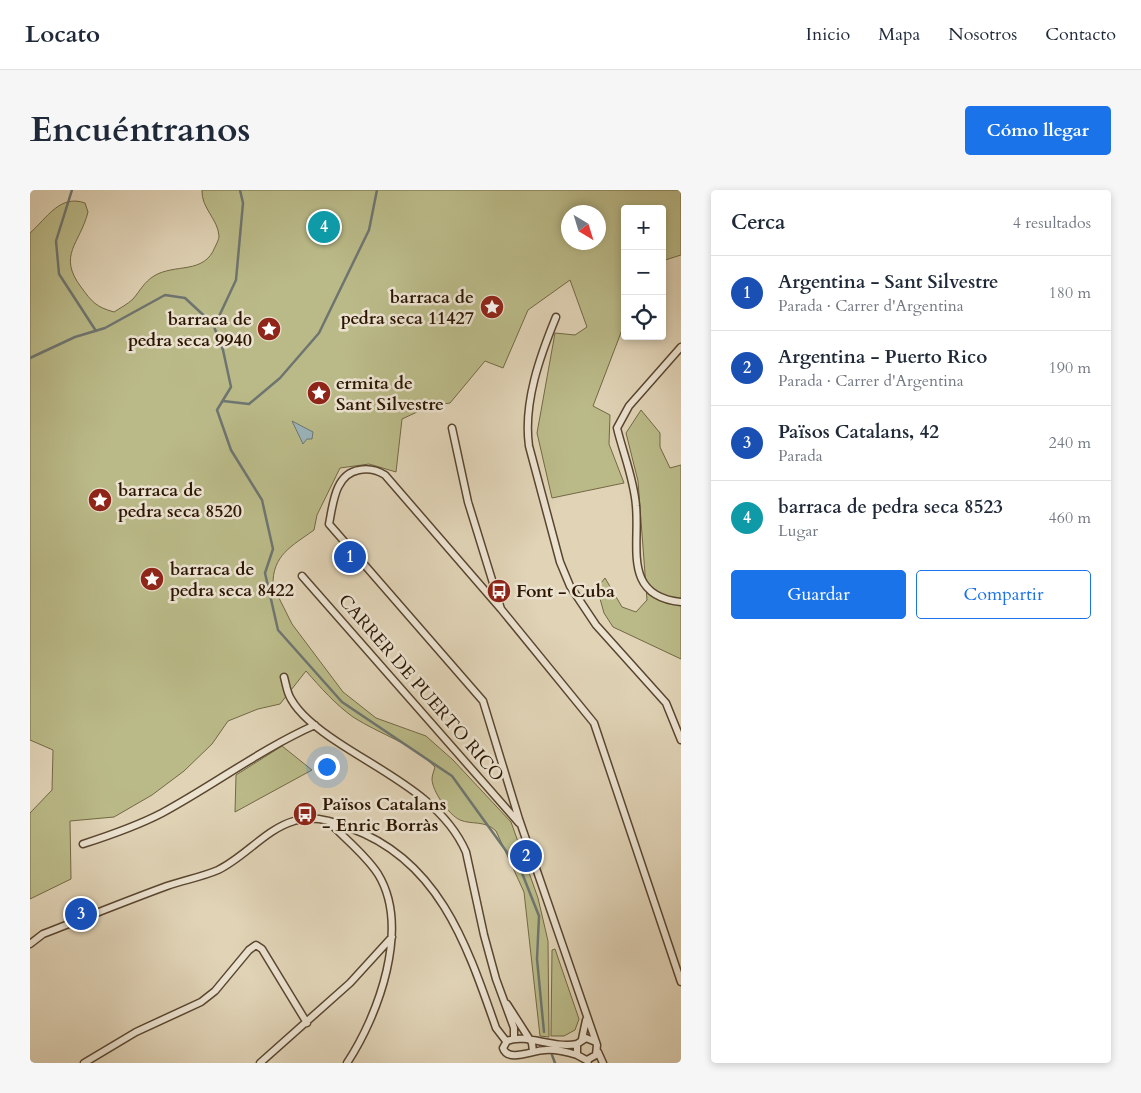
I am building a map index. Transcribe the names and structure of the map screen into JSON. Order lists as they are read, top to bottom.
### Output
{
  "streets": {
    "street": ["CARRER DE PUERTO RICO"]
  },
  "places": {
    "place": [
      "barraca de pedra seca 11427",
      "barraca de pedra seca 9940",
      "ermita de Sant Silvestre",
      "barraca de pedra seca 8520",
      "barraca de pedra seca 8422"
    ],
    "bus stop": ["Font - Cuba", "Països Catalans - Enric Borràs"]
  },
  "north": "bottom right",
  "page": {
    "header": "Locato",
    "nav": [
      "Inicio",
      "Mapa",
      "Nosotros",
      "Contacto"
    ],
    "title": "Encuéntranos",
    "buttons": [
      "Cómo llegar",
      ["Guardar", "Compartir"]
    ],
    "heading": ["Cerca", "4 resultados"],
    "map_buttons": ["+", "−"],
    "pins": [
      "4",
      "1",
      "2",
      "3"
    ],
    "list": [
      {
        "mark": "1",
        "name": "Argentina - Sant Silvestre",
        "note": "Parada · Carrer d'Argentina",
        "value": "180 m"
      },
      {
        "mark": "2",
        "name": "Argentina - Puerto Rico",
        "note": "Parada · Carrer d'Argentina",
        "value": "190 m"
      },
      {
        "mark": "3",
        "name": "Països Catalans, 42",
        "note": "Parada",
        "value": "240 m"
      },
      {
        "mark": "4",
        "name": "barraca de pedra seca 8523",
        "note": "Lugar",
        "value": "460 m"
      }
    ]
  }
}
